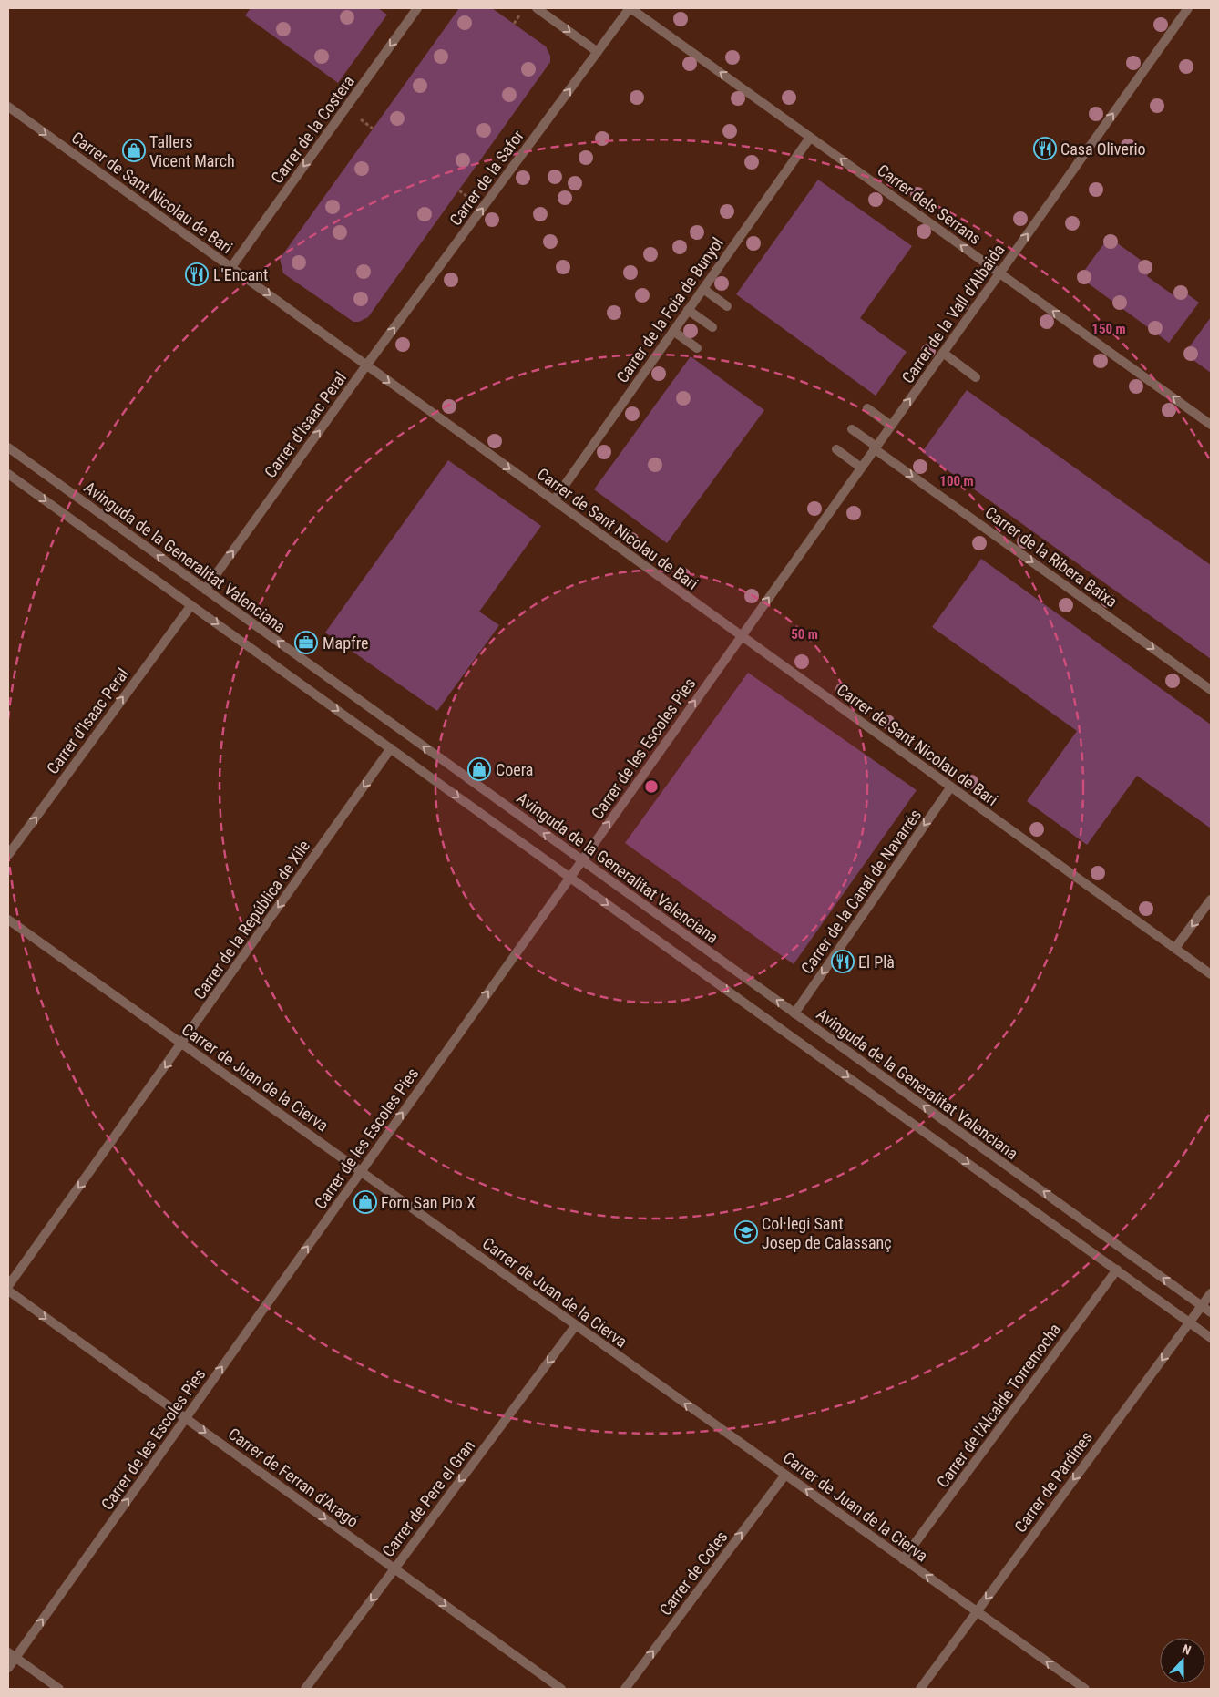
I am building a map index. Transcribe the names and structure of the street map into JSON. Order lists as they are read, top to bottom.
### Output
{
  "streets": {
    "street": [
      "Carrer de la Costera",
      "Carrer de la Safor",
      "Carrer de Sant Nicolau de Bari",
      "Carrer dels Serrans",
      "Carrer de la Foia de Bunyol",
      "Carrer de la Vall d'Albaida",
      "Carrer d'Isaac Peral",
      "Avinguda de la Generalitat Valenciana",
      "Carrer de la Ribera Baixa",
      "Carrer de les Escoles Pies",
      "Carrer de la Canal de Navarrés",
      "Carrer de la República de Xile",
      "Carrer de Juan de la Cierva",
      "Carrer de l'Alcalde Torremocha",
      "Carrer de Ferran d'Aragó",
      "Carrer de Pardines",
      "Carrer de Pere el Gran",
      "Carrer de Cotes"
    ]
  },
  "crossings": [
    ["Carrer de la Costera", "Carrer de Sant Nicolau de Bari"],
    ["Carrer de la Safor", "Carrer de Sant Nicolau de Bari"],
    ["Carrer de la Safor", "Carrer dels Serrans"],
    ["Carrer de la Safor", "Carrer d'Isaac Peral"],
    ["Carrer de Sant Nicolau de Bari", "Carrer de la Foia de Bunyol"],
    ["Carrer de Sant Nicolau de Bari", "Carrer de la Vall d'Albaida"],
    ["Carrer de Sant Nicolau de Bari", "Carrer d'Isaac Peral"],
    ["Carrer de Sant Nicolau de Bari", "Carrer de les Escoles Pies"],
    ["Carrer de Sant Nicolau de Bari", "Carrer de la Canal de Navarrés"],
    ["Carrer dels Serrans", "Carrer de la Foia de Bunyol"],
    ["Carrer dels Serrans", "Carrer de la Vall d'Albaida"],
    ["Carrer de la Vall d'Albaida", "Carrer de la Ribera Baixa"],
    ["Carrer de la Vall d'Albaida", "Carrer de les Escoles Pies"],
    ["Carrer d'Isaac Peral", "Avinguda de la Generalitat Valenciana"],
    ["Avinguda de la Generalitat Valenciana", "Carrer de les Escoles Pies"],
    ["Avinguda de la Generalitat Valenciana", "Carrer de la Canal de Navarrés"],
    ["Avinguda de la Generalitat Valenciana", "Carrer de Pardines"],
    ["Carrer de les Escoles Pies", "Carrer de Juan de la Cierva"],
    ["Carrer de les Escoles Pies", "Carrer de Ferran d'Aragó"],
    ["Carrer de la República de Xile", "Carrer de Juan de la Cierva"],
    ["Carrer de Juan de la Cierva", "Carrer de l'Alcalde Torremocha"],
    ["Carrer de Juan de la Cierva", "Carrer de Pardines"],
    ["Carrer de Juan de la Cierva", "Carrer de Pere el Gran"],
    ["Carrer de Juan de la Cierva", "Carrer de Cotes"],
    ["Carrer de Ferran d'Aragó", "Carrer de Pere el Gran"]
  ],
  "one_way": [
    "Carrer de la Costera",
    "Carrer de la Safor",
    "Carrer de Sant Nicolau de Bari",
    "Carrer dels Serrans",
    "Carrer de la Vall d'Albaida",
    "Carrer d'Isaac Peral",
    "Carrer de la Ribera Baixa",
    "Carrer de les Escoles Pies",
    "Carrer de la Canal de Navarrés",
    "Carrer de la República de Xile",
    "Carrer de Juan de la Cierva",
    "Carrer de Ferran d'Aragó",
    "Carrer de Pardines",
    "Carrer de Pere el Gran",
    "Carrer de Cotes"
  ],
  "places": {
    "restaurant": ["Casa Oliverio", "L'Encant", "El Plà"],
    "shop": ["Tallers Vicent March", "Coera", "Forn San Pio X"],
    "office": ["Mapfre"],
    "school or university": ["Col·legi Sant Josep de Calassanç"]
  },
  "north": "top",
  "rings": ["150 m", "100 m", "50 m"]
}
